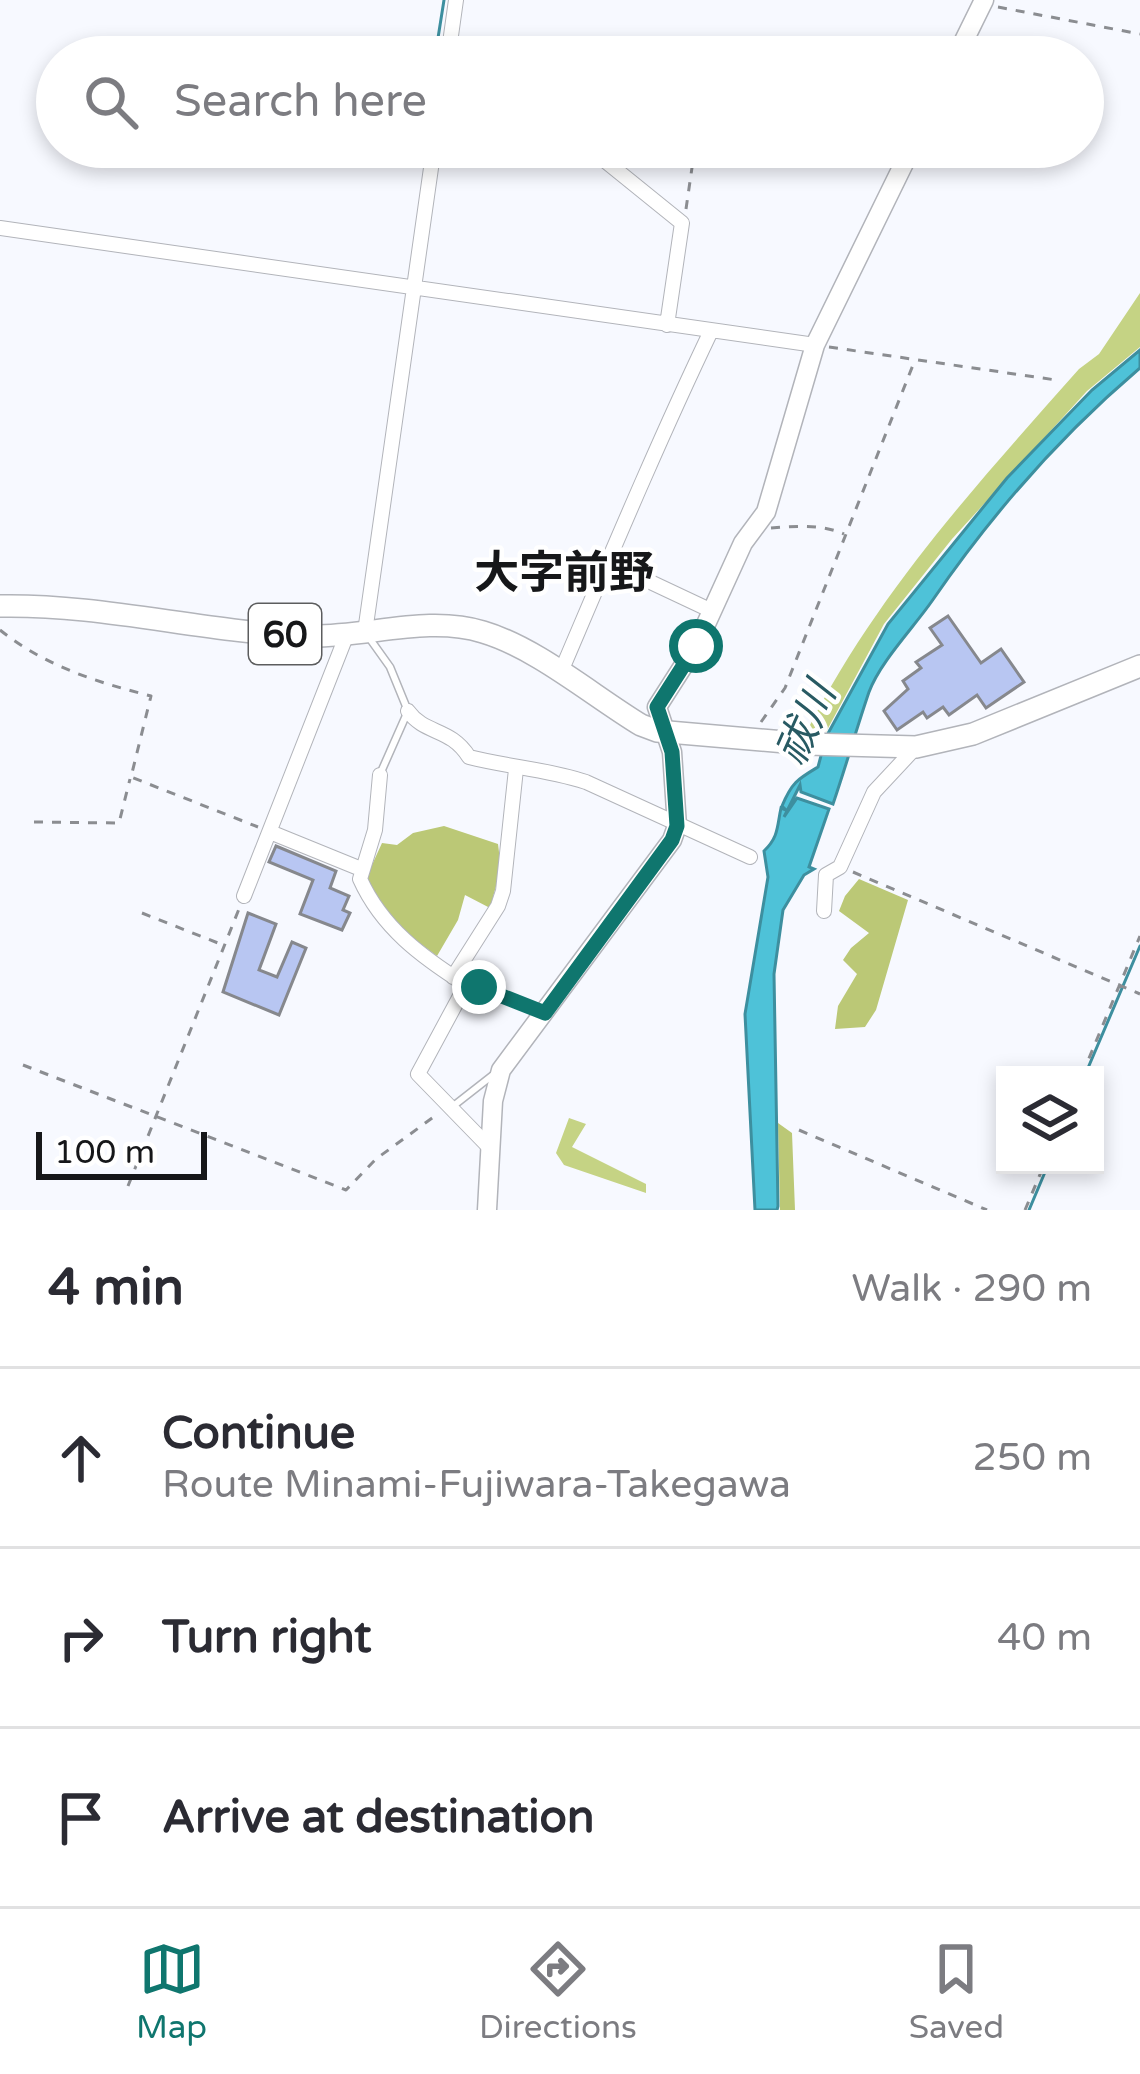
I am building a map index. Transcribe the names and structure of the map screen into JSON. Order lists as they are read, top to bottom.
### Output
{
  "streets": {
    "main road": ["60"]
  },
  "districts": ["大字前野"],
  "water": ["祓川"],
  "scale_bar": "100 m",
  "page": {
    "search": "Search here",
    "scale": "100 m",
    "heading": ["4 min", "Walk · 290 m"],
    "list": [
      ["Continue", "Route Minami-Fujiwara-Takegawa", "250 m"],
      ["Turn right", "40 m"],
      "Arrive at destination"
    ],
    "nav": ["Map", "Directions", "Saved"]
  }
}
